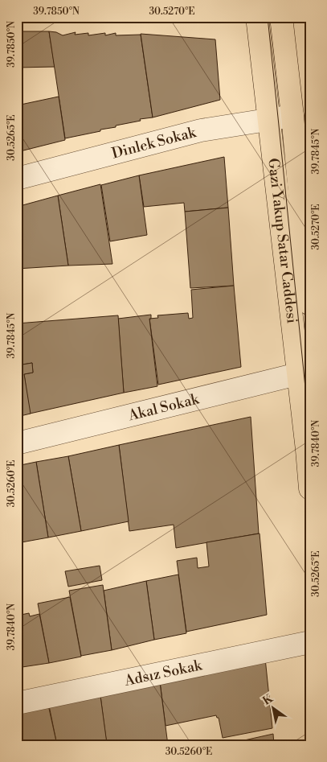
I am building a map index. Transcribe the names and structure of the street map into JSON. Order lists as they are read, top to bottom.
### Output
{
  "streets": {
    "main road": ["Gazi Yakup Satar Caddesi"],
    "street": ["Dinlek Sokak", "Akal Sokak", "Adsız Sokak"]
  },
  "crossings": [
    ["Dinlek Sokak", "Gazi Yakup Satar Caddesi"],
    ["Gazi Yakup Satar Caddesi", "Akal Sokak"]
  ],
  "north": "top left",
  "coordinates": [
    "39.7850°N",
    "30.5270°E",
    "30.5265°E",
    "39.7845°N",
    "39.7840°N",
    "30.5260°E"
  ]
}
